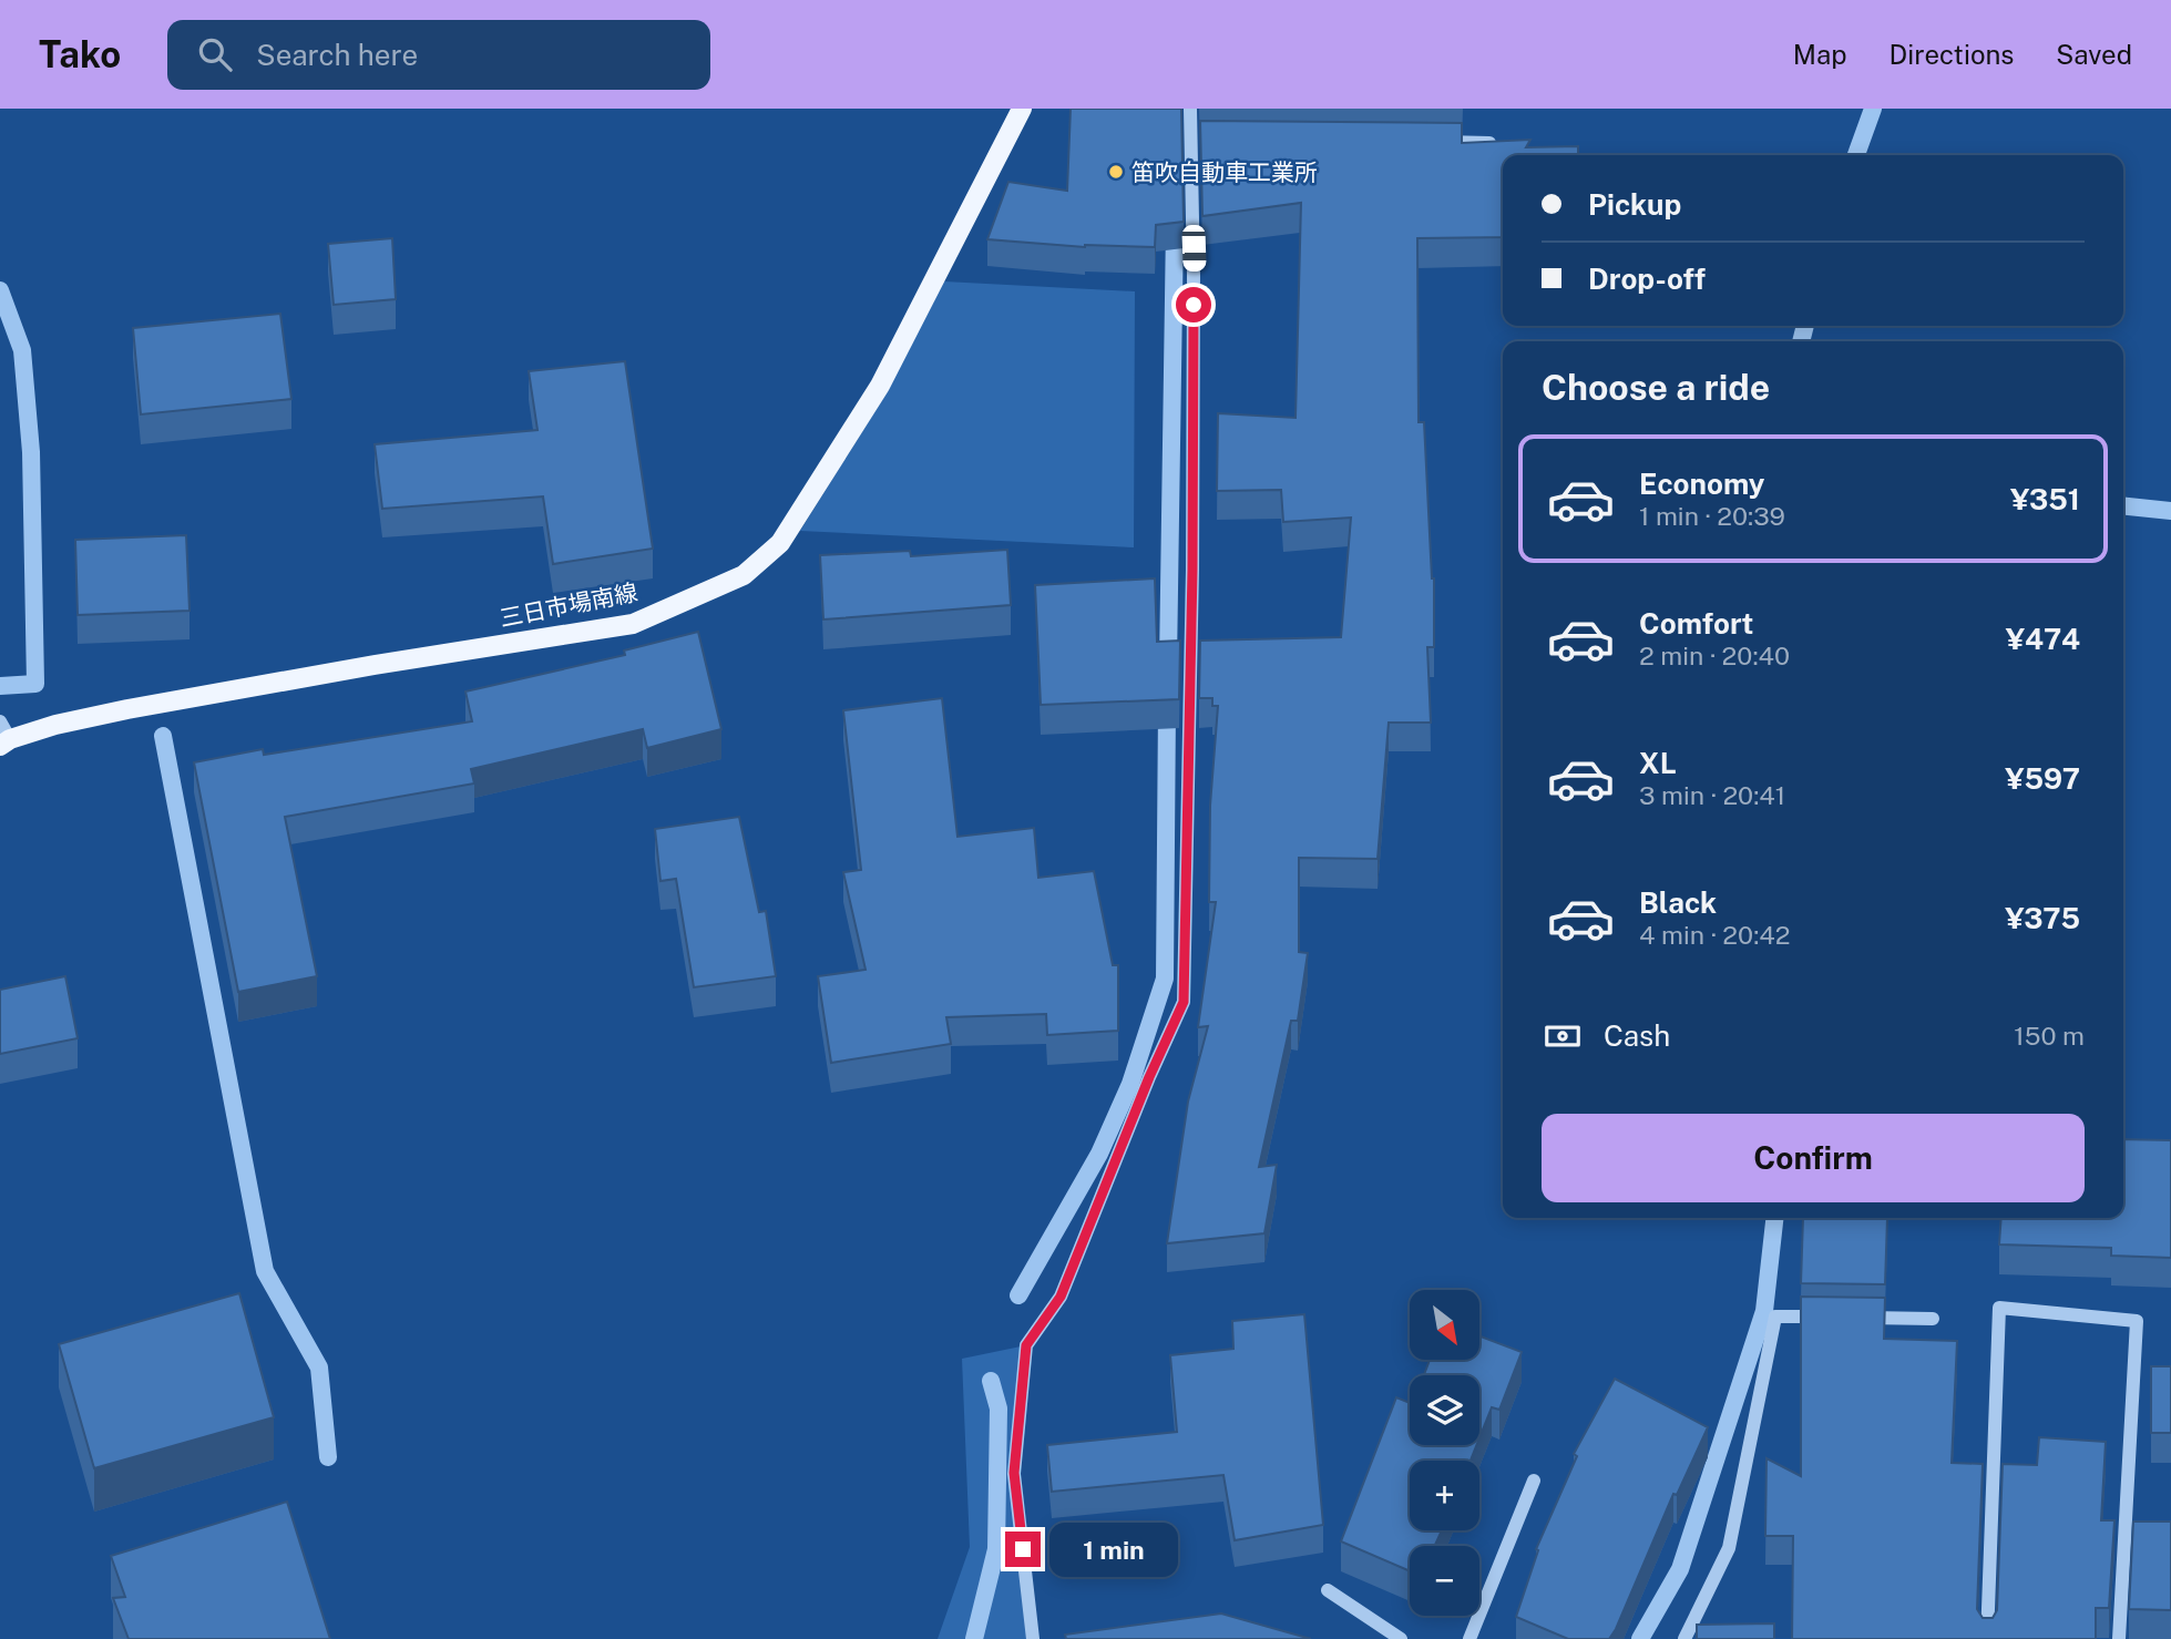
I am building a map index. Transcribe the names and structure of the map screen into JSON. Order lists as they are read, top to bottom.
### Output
{
  "streets": {
    "main road": ["三日市場南線"]
  },
  "places": ["笛吹自動車工業所"],
  "north": "bottom right",
  "page": {
    "header": "Tako",
    "search": "Search here",
    "nav": ["Map", "Directions", "Saved"],
    "banner": ["Pickup", "Drop-off"],
    "heading": "Choose a ride",
    "list": [
      {
        "name": "Economy",
        "note": "1 min · 20:39",
        "value": "¥351"
      },
      {
        "name": "Comfort",
        "note": "2 min · 20:40",
        "value": "¥474"
      },
      {
        "name": "XL",
        "note": "3 min · 20:41",
        "value": "¥597"
      },
      {
        "name": "Black",
        "note": "4 min · 20:42",
        "value": "¥375"
      }
    ],
    "pay": ["Cash", "150 m"],
    "buttons": "Confirm",
    "map_buttons": ["+", "−"],
    "bubble": "1 min"
  }
}
